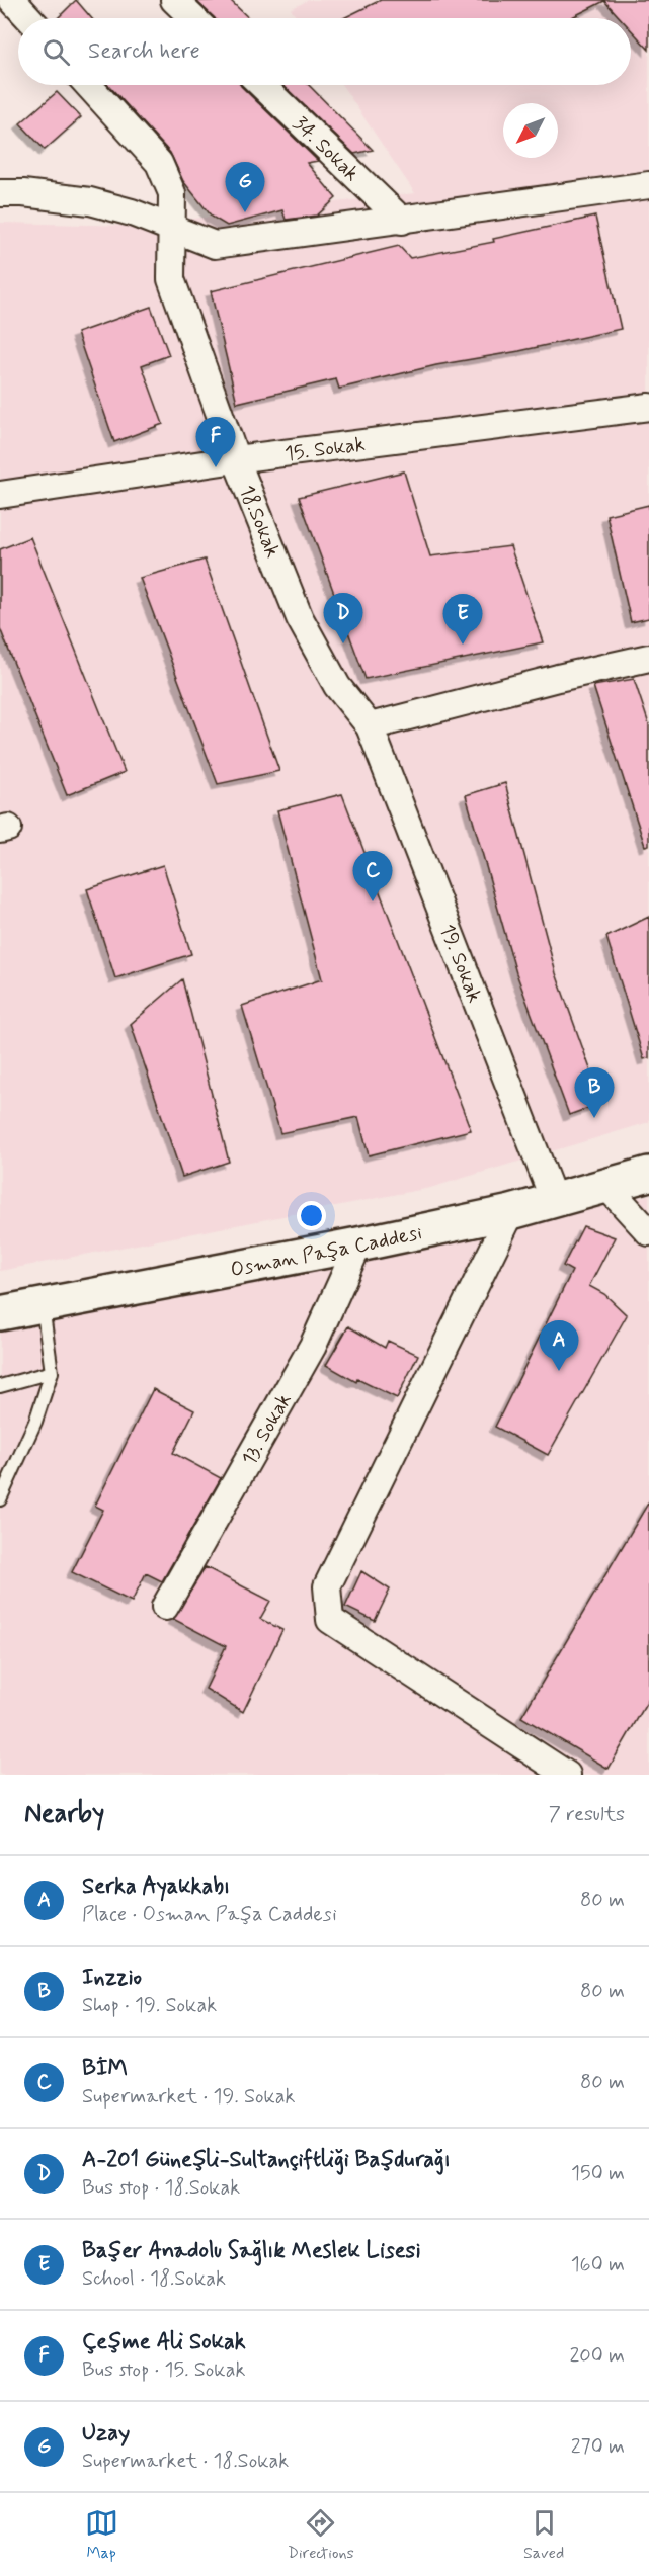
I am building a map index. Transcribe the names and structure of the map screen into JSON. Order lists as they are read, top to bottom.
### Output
{
  "streets": {
    "street": [
      "34. Sokak",
      "15. Sokak",
      "18.Sokak",
      "19. Sokak",
      "Osman Paşa Caddesi",
      "13. Sokak"
    ]
  },
  "crossings": [
    ["15. Sokak", "18.Sokak"],
    ["18.Sokak", "19. Sokak"],
    ["19. Sokak", "Osman Paşa Caddesi"],
    ["Osman Paşa Caddesi", "13. Sokak"]
  ],
  "north": "bottom left",
  "page": {
    "search": "Search here",
    "pins": [
      "G",
      "F",
      "D",
      "E",
      "C",
      "B",
      "A"
    ],
    "heading": ["Nearby", "7 results"],
    "list": [
      {
        "mark": "A",
        "name": "Serka Ayakkabı",
        "note": "Place · Osman Paşa Caddesi",
        "value": "80 m"
      },
      {
        "mark": "B",
        "name": "Inzzio",
        "note": "Shop · 19. Sokak",
        "value": "80 m"
      },
      {
        "mark": "C",
        "name": "BİM",
        "note": "Supermarket · 19. Sokak",
        "value": "80 m"
      },
      {
        "mark": "D",
        "name": "A-201 Güneşli-Sultançiftliği Başdurağı",
        "note": "Bus stop · 18.Sokak",
        "value": "150 m"
      },
      {
        "mark": "E",
        "name": "Başer Anadolu Sağlık Meslek Lisesi",
        "note": "School · 18.Sokak",
        "value": "160 m"
      },
      {
        "mark": "F",
        "name": "Çeşme Ali Sokak",
        "note": "Bus stop · 15. Sokak",
        "value": "200 m"
      },
      {
        "mark": "G",
        "name": "Uzay",
        "note": "Supermarket · 18.Sokak",
        "value": "270 m"
      }
    ],
    "nav": ["Map", "Directions", "Saved"]
  }
}
